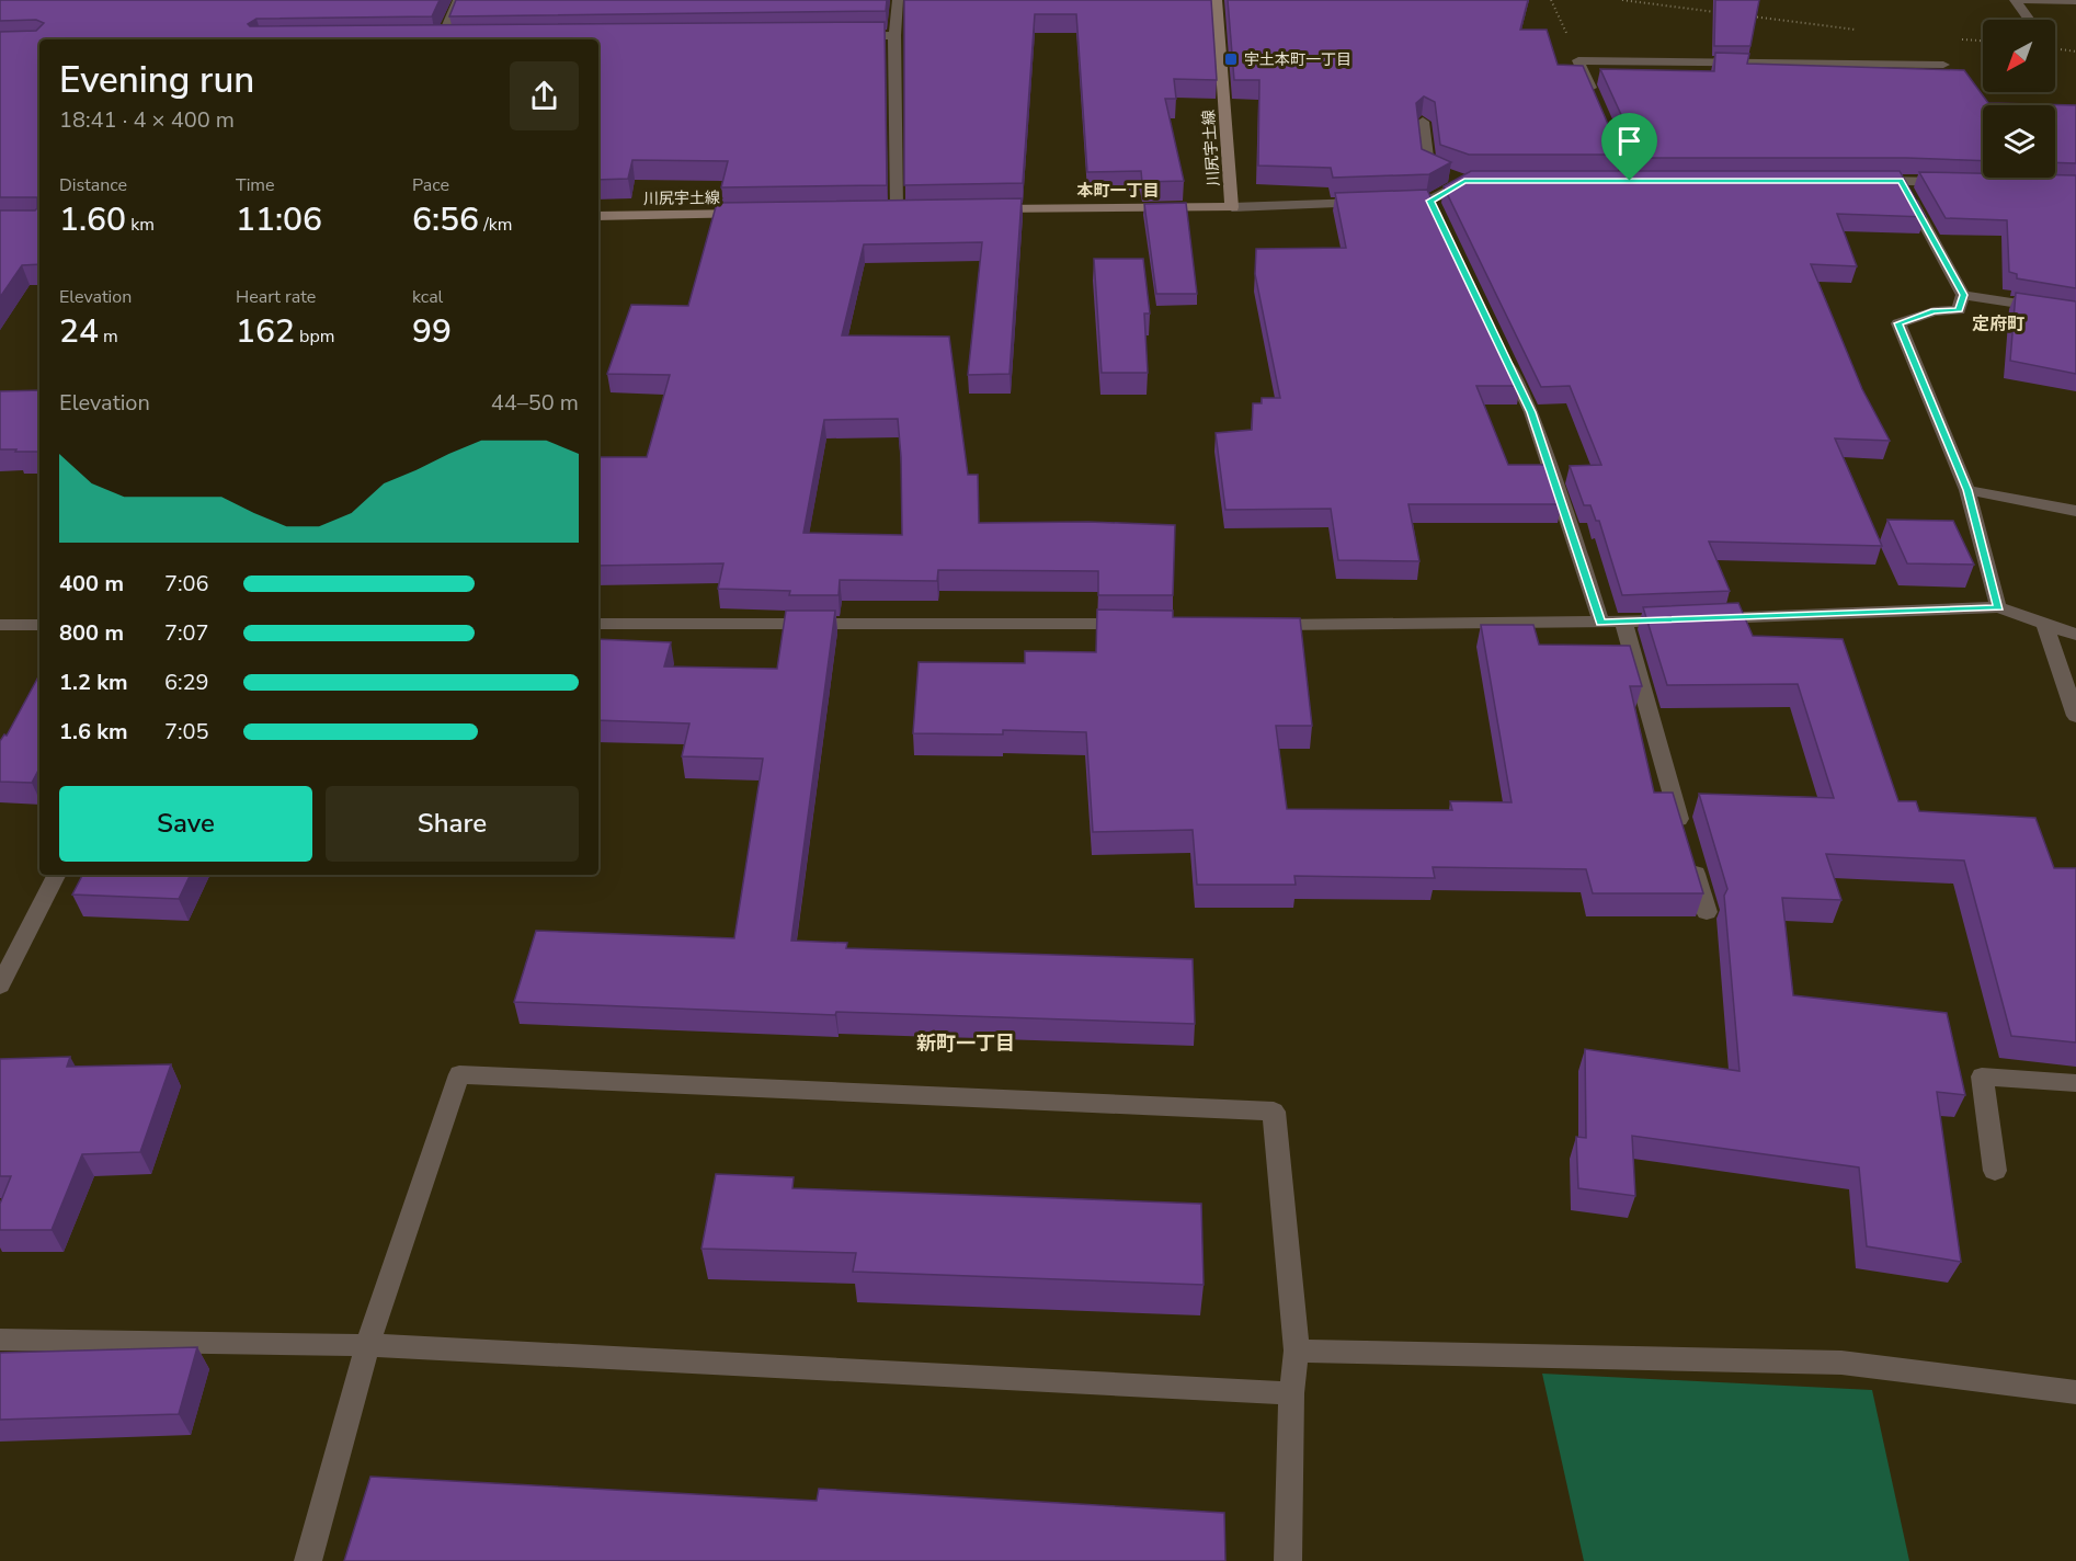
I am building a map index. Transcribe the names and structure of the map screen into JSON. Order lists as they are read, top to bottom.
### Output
{
  "streets": {
    "main road": ["川尻宇土線"]
  },
  "districts": ["本町一丁目", "定府町", "新町一丁目"],
  "places": {
    "transit": ["宇土本町一丁目"]
  },
  "north": "bottom left",
  "page": {
    "heading": ["Evening run", "18:41 · 4 × 400 m"],
    "stats": [
      ["Distance", "1.60 km"],
      ["Time", "11:06"],
      ["Pace", "6:56 /km"],
      ["Elevation", "24 m"],
      ["Heart rate", "162 bpm"],
      ["kcal", "99"]
    ],
    "chart": ["Elevation", "44–50 m"],
    "list": [
      {
        "name": "400 m",
        "note": "7:06"
      },
      {
        "name": "800 m",
        "note": "7:07"
      },
      {
        "name": "1.2 km",
        "note": "6:29"
      },
      {
        "name": "1.6 km",
        "note": "7:05"
      }
    ],
    "buttons": ["Save", "Share"]
  }
}
